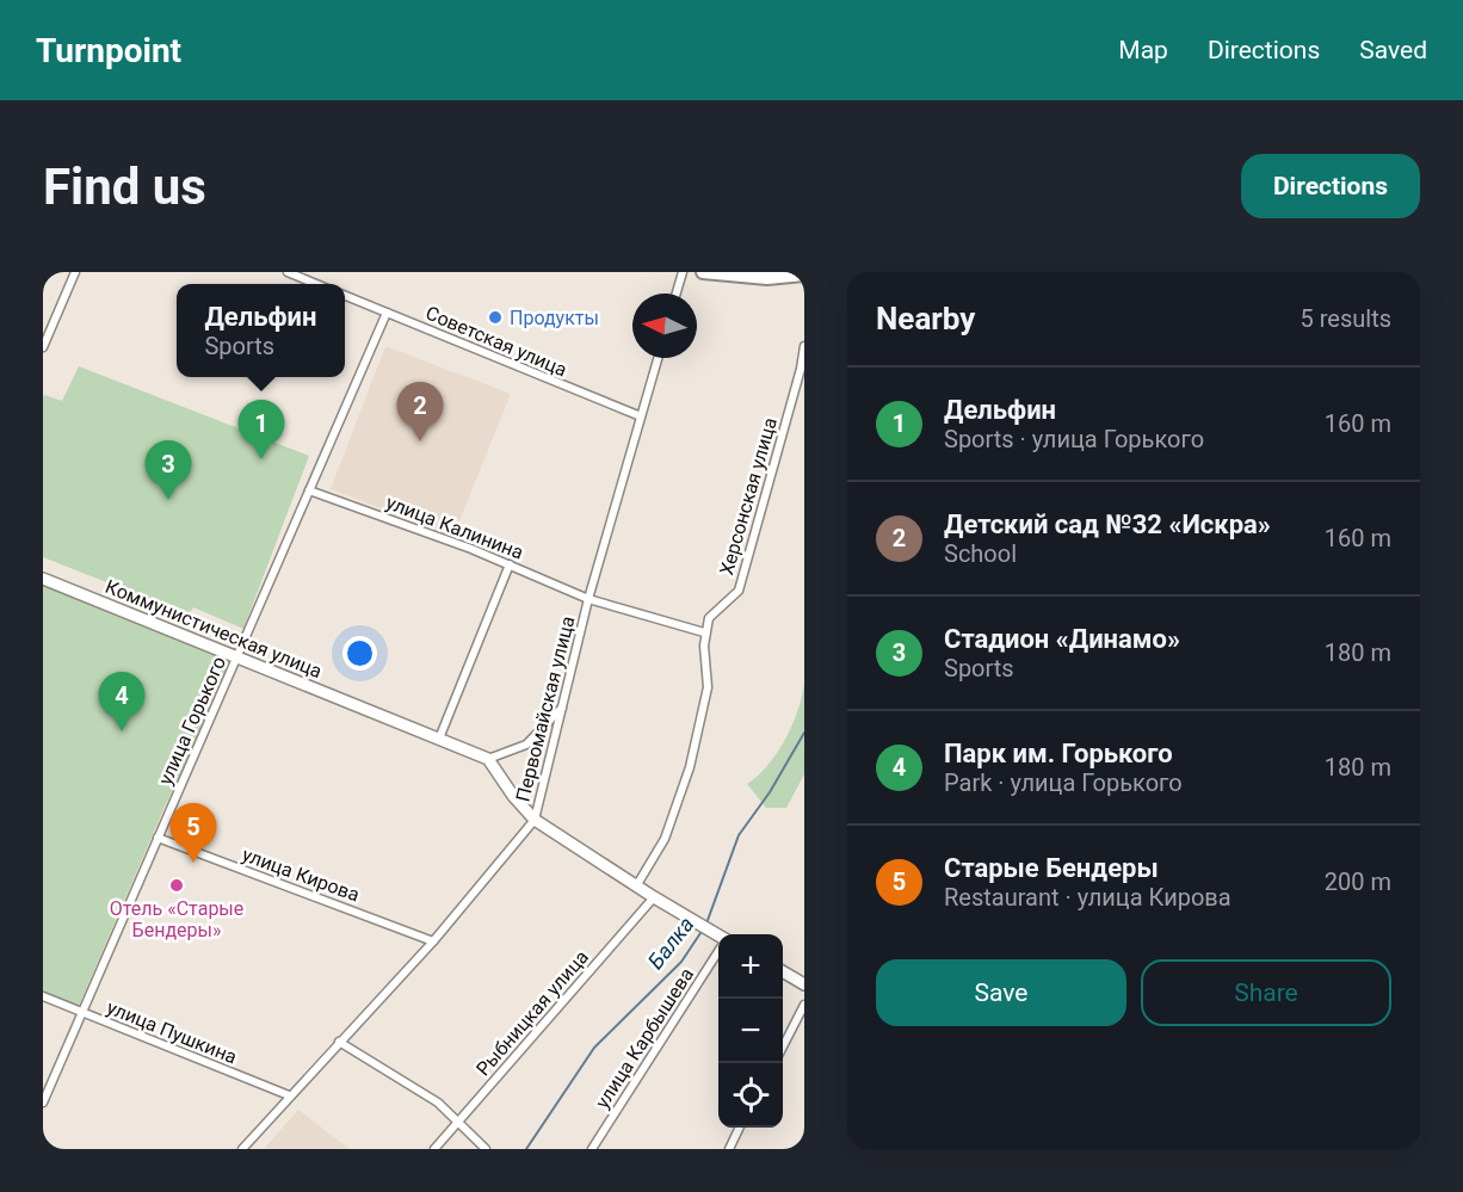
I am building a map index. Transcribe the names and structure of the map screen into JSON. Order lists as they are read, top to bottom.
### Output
{
  "streets": {
    "main road": ["Коммунистическая улица"],
    "street": [
      "Советская улица",
      "Херсонская улица",
      "улица Калинина",
      "Первомайская улица",
      "улица Горького",
      "улица Кирова",
      "Рыбницкая улица",
      "улица Пушкина",
      "улица Карбышева"
    ]
  },
  "crossings": [
    ["Советская улица", "Первомайская улица"],
    ["Советская улица", "улица Горького"],
    ["Херсонская улица", "улица Калинина"],
    ["улица Калинина", "Первомайская улица"],
    ["улица Калинина", "улица Горького"],
    ["Коммунистическая улица", "улица Горького"],
    ["Первомайская улица", "улица Кирова"],
    ["Первомайская улица", "улица Пушкина"],
    ["улица Горького", "улица Кирова"],
    ["улица Горького", "улица Пушкина"]
  ],
  "water": ["Балка"],
  "places": ["Продукты", "Отель «Старые Бендеры»"],
  "north": "left",
  "page": {
    "header": "Turnpoint",
    "nav": ["Map", "Directions", "Saved"],
    "buttons": [
      "Directions",
      ["Save", "Share"]
    ],
    "title": "Find us",
    "heading": ["Nearby", "5 results"],
    "popup": ["Дельфин", "Sports"],
    "list": [
      {
        "mark": "1",
        "name": "Дельфин",
        "note": "Sports · улица Горького",
        "value": "160 m"
      },
      {
        "mark": "2",
        "name": "Детский сад №32 «Искра»",
        "note": "School",
        "value": "160 m"
      },
      {
        "mark": "3",
        "name": "Стадион «Динамо»",
        "note": "Sports",
        "value": "180 m"
      },
      {
        "mark": "4",
        "name": "Парк им. Горького",
        "note": "Park · улица Горького",
        "value": "180 m"
      },
      {
        "mark": "5",
        "name": "Старые Бендеры",
        "note": "Restaurant · улица Кирова",
        "value": "200 m"
      }
    ],
    "pins": [
      "2",
      "1",
      "3",
      "4",
      "5"
    ],
    "map_buttons": ["+", "−"]
  }
}
